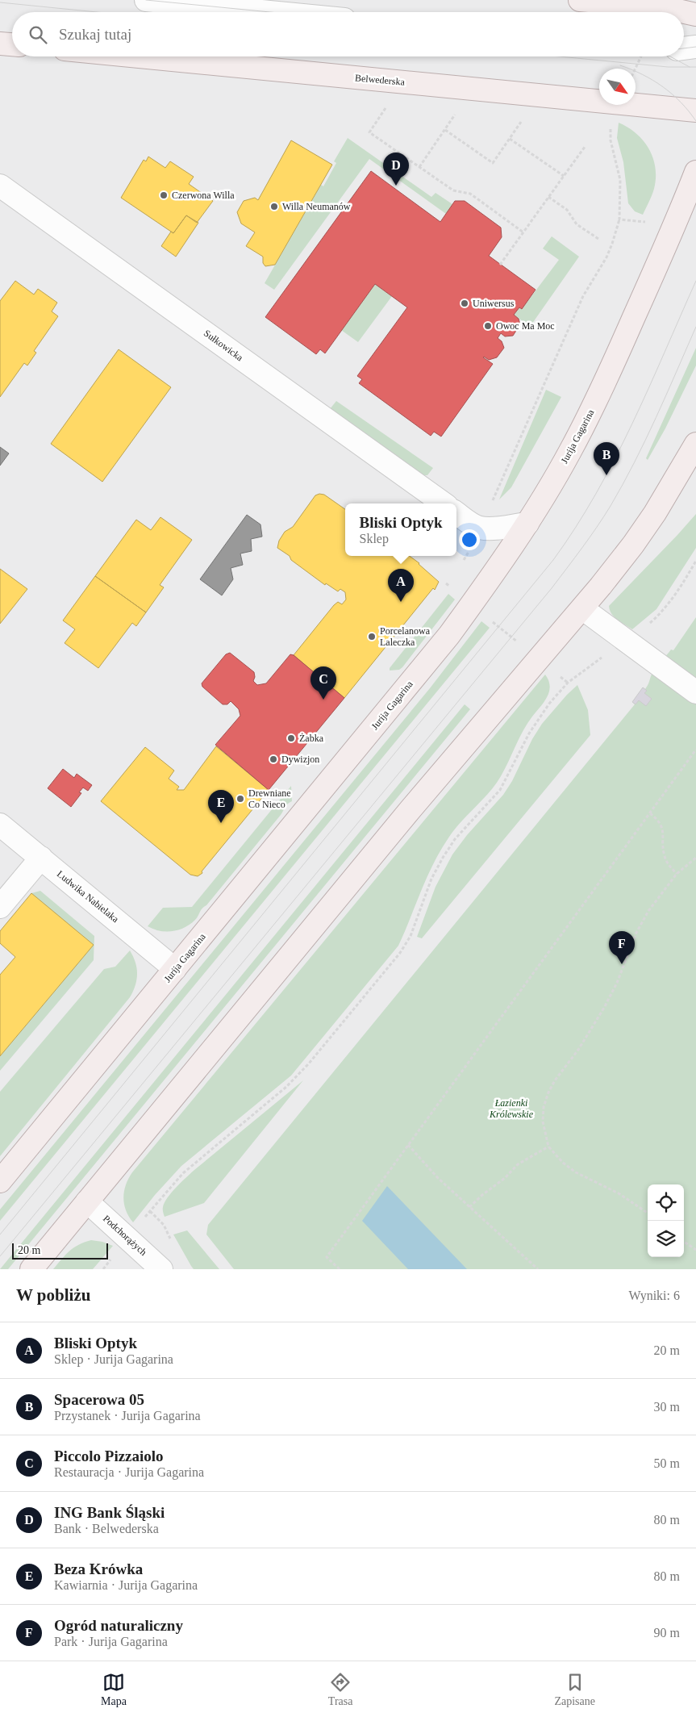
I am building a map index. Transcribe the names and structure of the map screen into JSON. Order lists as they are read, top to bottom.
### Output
{
  "streets": {
    "main road": ["Belwederska", "Jurija Gagarina"],
    "street": ["Sułkowicka", "Ludwika Nabielaka", "Podchorążych"]
  },
  "crossings": [
    ["Jurija Gagarina", "Ludwika Nabielaka"]
  ],
  "parks": ["Łazienki Królewskie"],
  "places": [
    "Czerwona Willa",
    "Willa Neumanów",
    "Uniwersus",
    "Owoc Ma Moc",
    "Porcelanowa Laleczka",
    "Żabka",
    "Dywizjon",
    "Drewniane Co Nieco"
  ],
  "scale_bar": "20 m",
  "north": "bottom right",
  "page": {
    "search": "Szukaj tutaj",
    "pins": [
      "D",
      "B",
      "A",
      "C",
      "E",
      "F"
    ],
    "popup": ["Bliski Optyk", "Sklep"],
    "scale": "20 m",
    "heading": ["W pobliżu", "Wyniki: 6"],
    "list": [
      {
        "mark": "A",
        "name": "Bliski Optyk",
        "note": "Sklep · Jurija Gagarina",
        "value": "20 m"
      },
      {
        "mark": "B",
        "name": "Spacerowa 05",
        "note": "Przystanek · Jurija Gagarina",
        "value": "30 m"
      },
      {
        "mark": "C",
        "name": "Piccolo Pizzaiolo",
        "note": "Restauracja · Jurija Gagarina",
        "value": "50 m"
      },
      {
        "mark": "D",
        "name": "ING Bank Śląski",
        "note": "Bank · Belwederska",
        "value": "80 m"
      },
      {
        "mark": "E",
        "name": "Beza Krówka",
        "note": "Kawiarnia · Jurija Gagarina",
        "value": "80 m"
      },
      {
        "mark": "F",
        "name": "Ogród naturaliczny",
        "note": "Park · Jurija Gagarina",
        "value": "90 m"
      }
    ],
    "nav": ["Mapa", "Trasa", "Zapisane"]
  }
}
